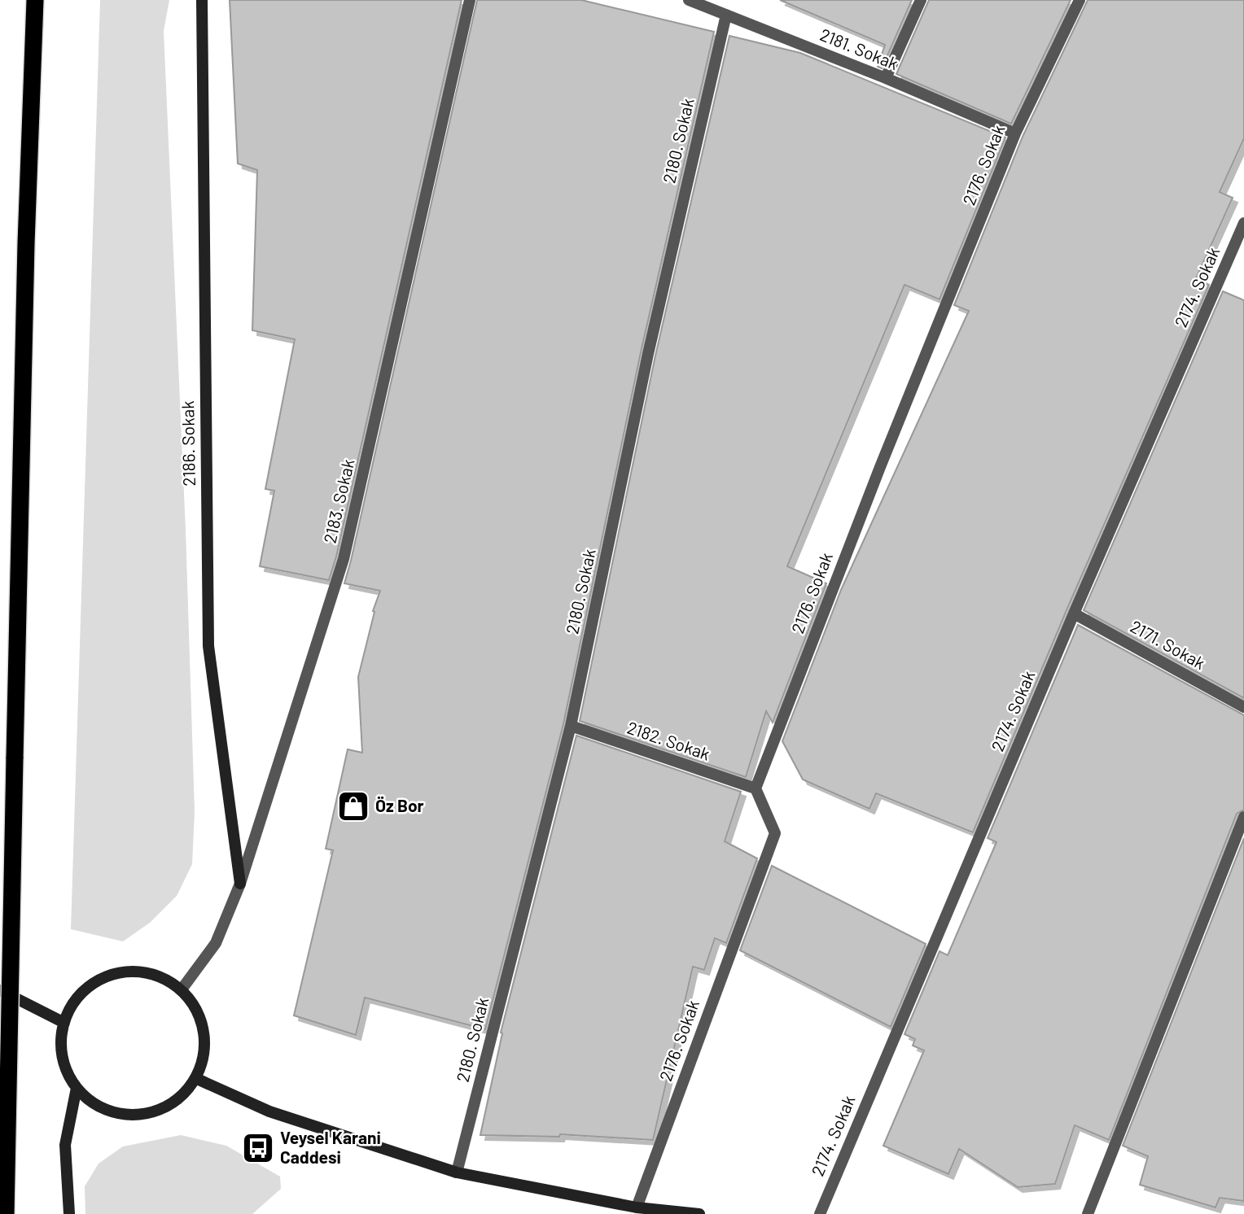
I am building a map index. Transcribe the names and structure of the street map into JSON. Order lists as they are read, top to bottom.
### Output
{
  "streets": {
    "main road": ["2186. Sokak"],
    "street": [
      "2181. Sokak",
      "2180. Sokak",
      "2176. Sokak",
      "2174. Sokak",
      "2183. Sokak",
      "2171. Sokak",
      "2182. Sokak"
    ]
  },
  "crossings": [
    ["2181. Sokak", "2180. Sokak"],
    ["2181. Sokak", "2176. Sokak"],
    ["2180. Sokak", "2182. Sokak"],
    ["2176. Sokak", "2182. Sokak"],
    ["2174. Sokak", "2171. Sokak"],
    ["2186. Sokak", "2183. Sokak"]
  ],
  "places": {
    "shop": ["Öz Bor"],
    "bus stop": ["Veysel Karani Caddesi"]
  }
}
